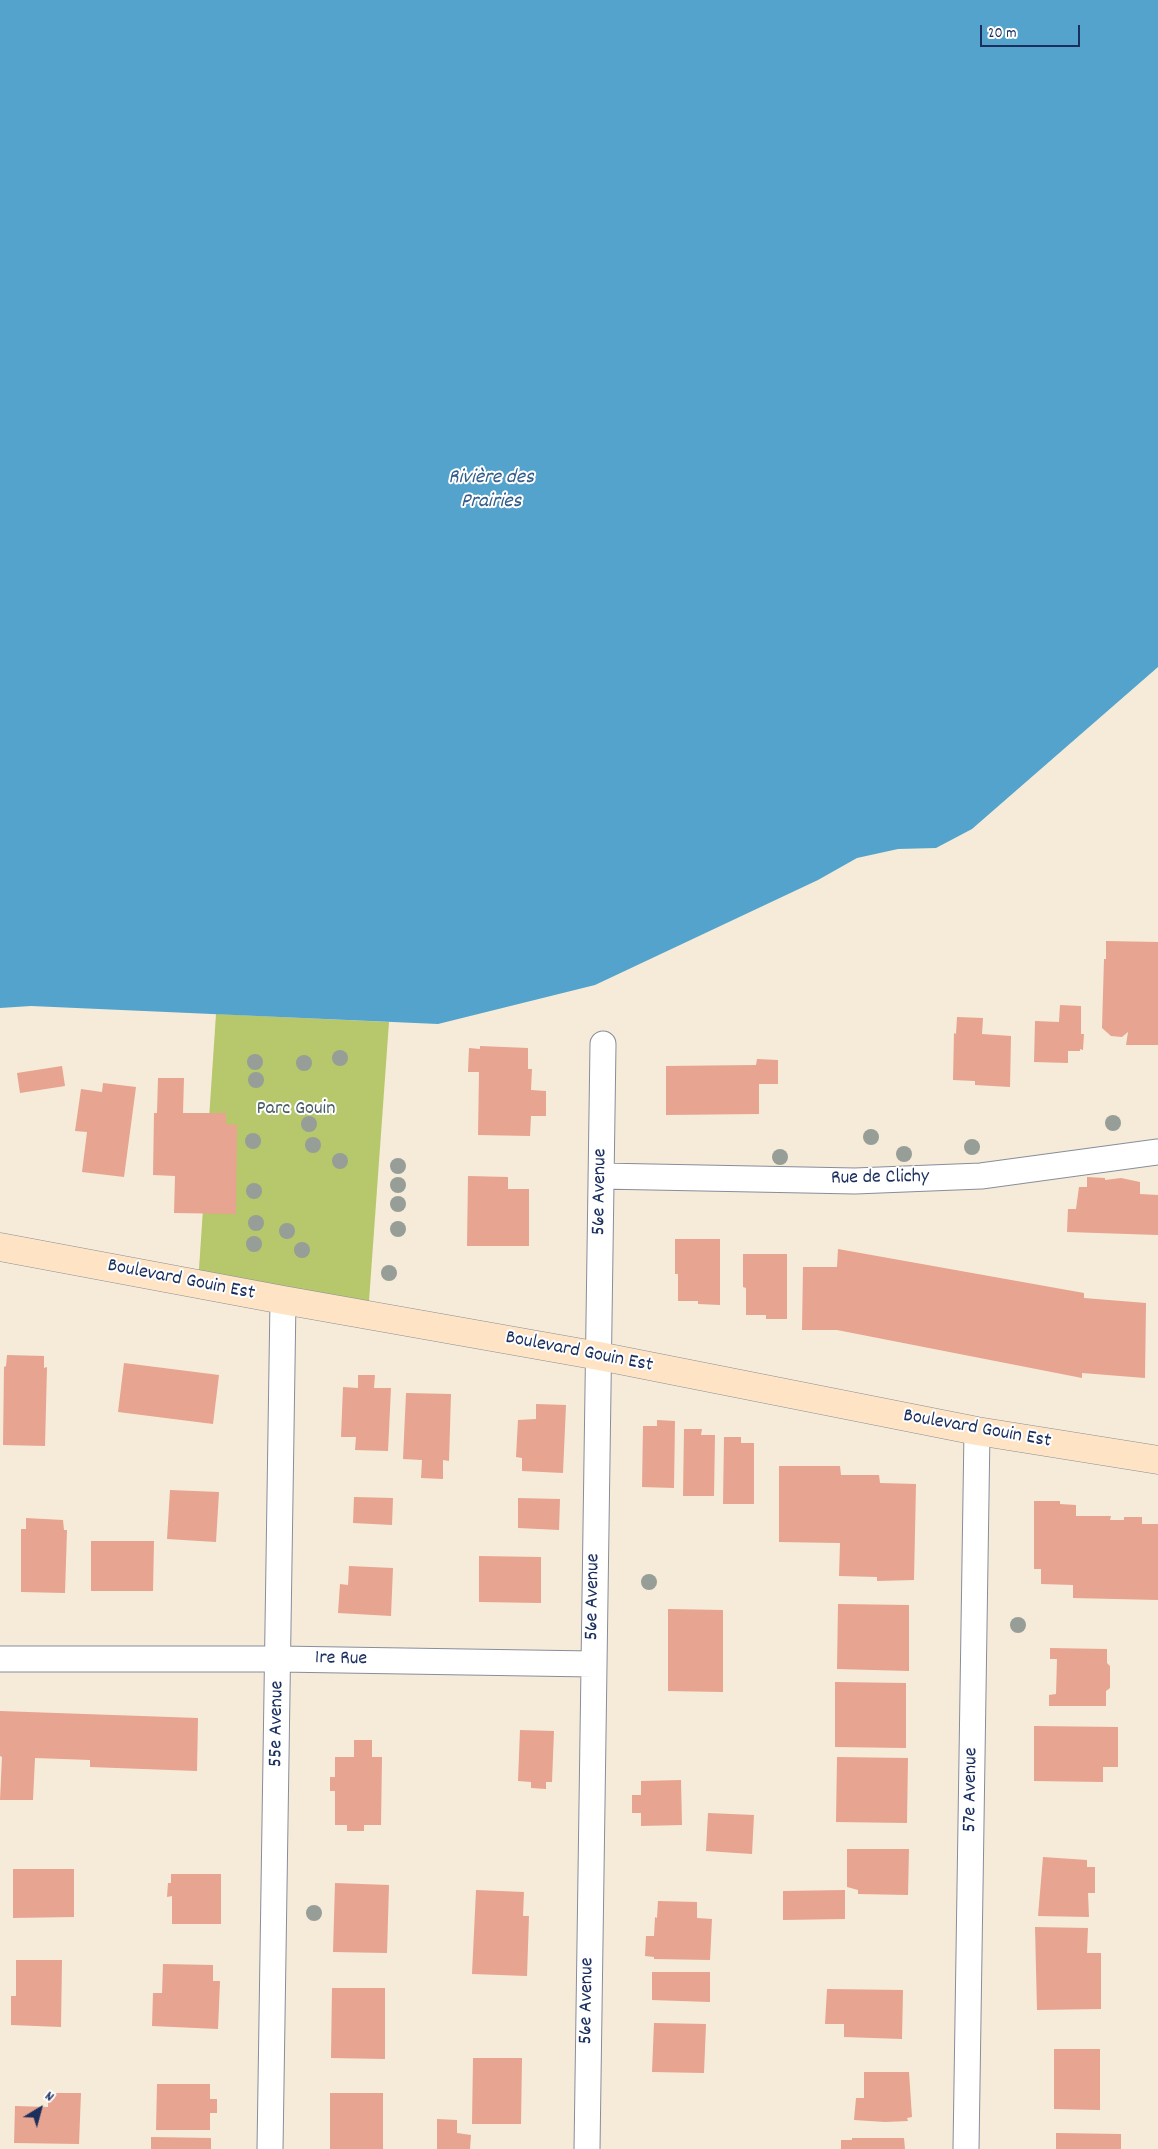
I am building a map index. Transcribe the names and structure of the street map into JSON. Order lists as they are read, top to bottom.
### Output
{
  "streets": {
    "street": [
      "Rue de Clichy",
      "56e Avenue",
      "Boulevard Gouin Est",
      "1re Rue",
      "55e Avenue",
      "57e Avenue"
    ]
  },
  "crossings": [
    ["Rue de Clichy", "56e Avenue"],
    ["56e Avenue", "Boulevard Gouin Est"],
    ["56e Avenue", "1re Rue"],
    ["Boulevard Gouin Est", "55e Avenue"],
    ["Boulevard Gouin Est", "57e Avenue"],
    ["1re Rue", "55e Avenue"]
  ],
  "water": ["Rivière des Prairies"],
  "parks": ["Parc Gouin"],
  "scale_bar": "20 m",
  "north": "top right"
}
